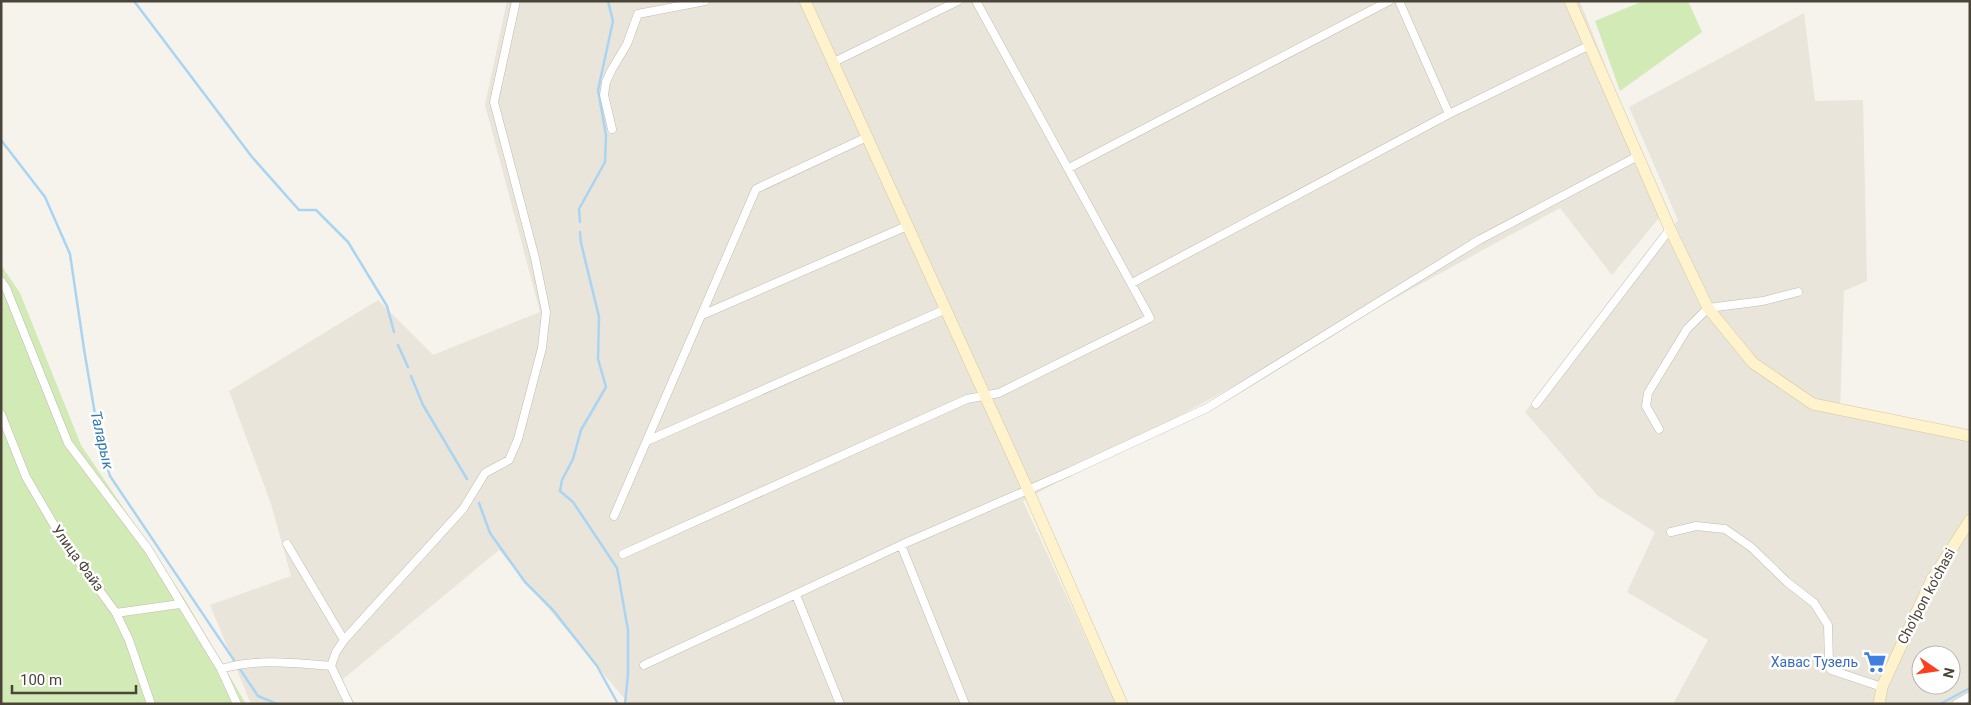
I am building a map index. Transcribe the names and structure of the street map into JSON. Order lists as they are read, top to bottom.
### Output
{
  "streets": {
    "street": ["Улица Файз", "Cho'lpon ko'chasi"]
  },
  "water": ["Таларык"],
  "places": {
    "supermarket": ["Хавас Тузель"]
  },
  "scale_bar": "100 m",
  "north": "right"
}
